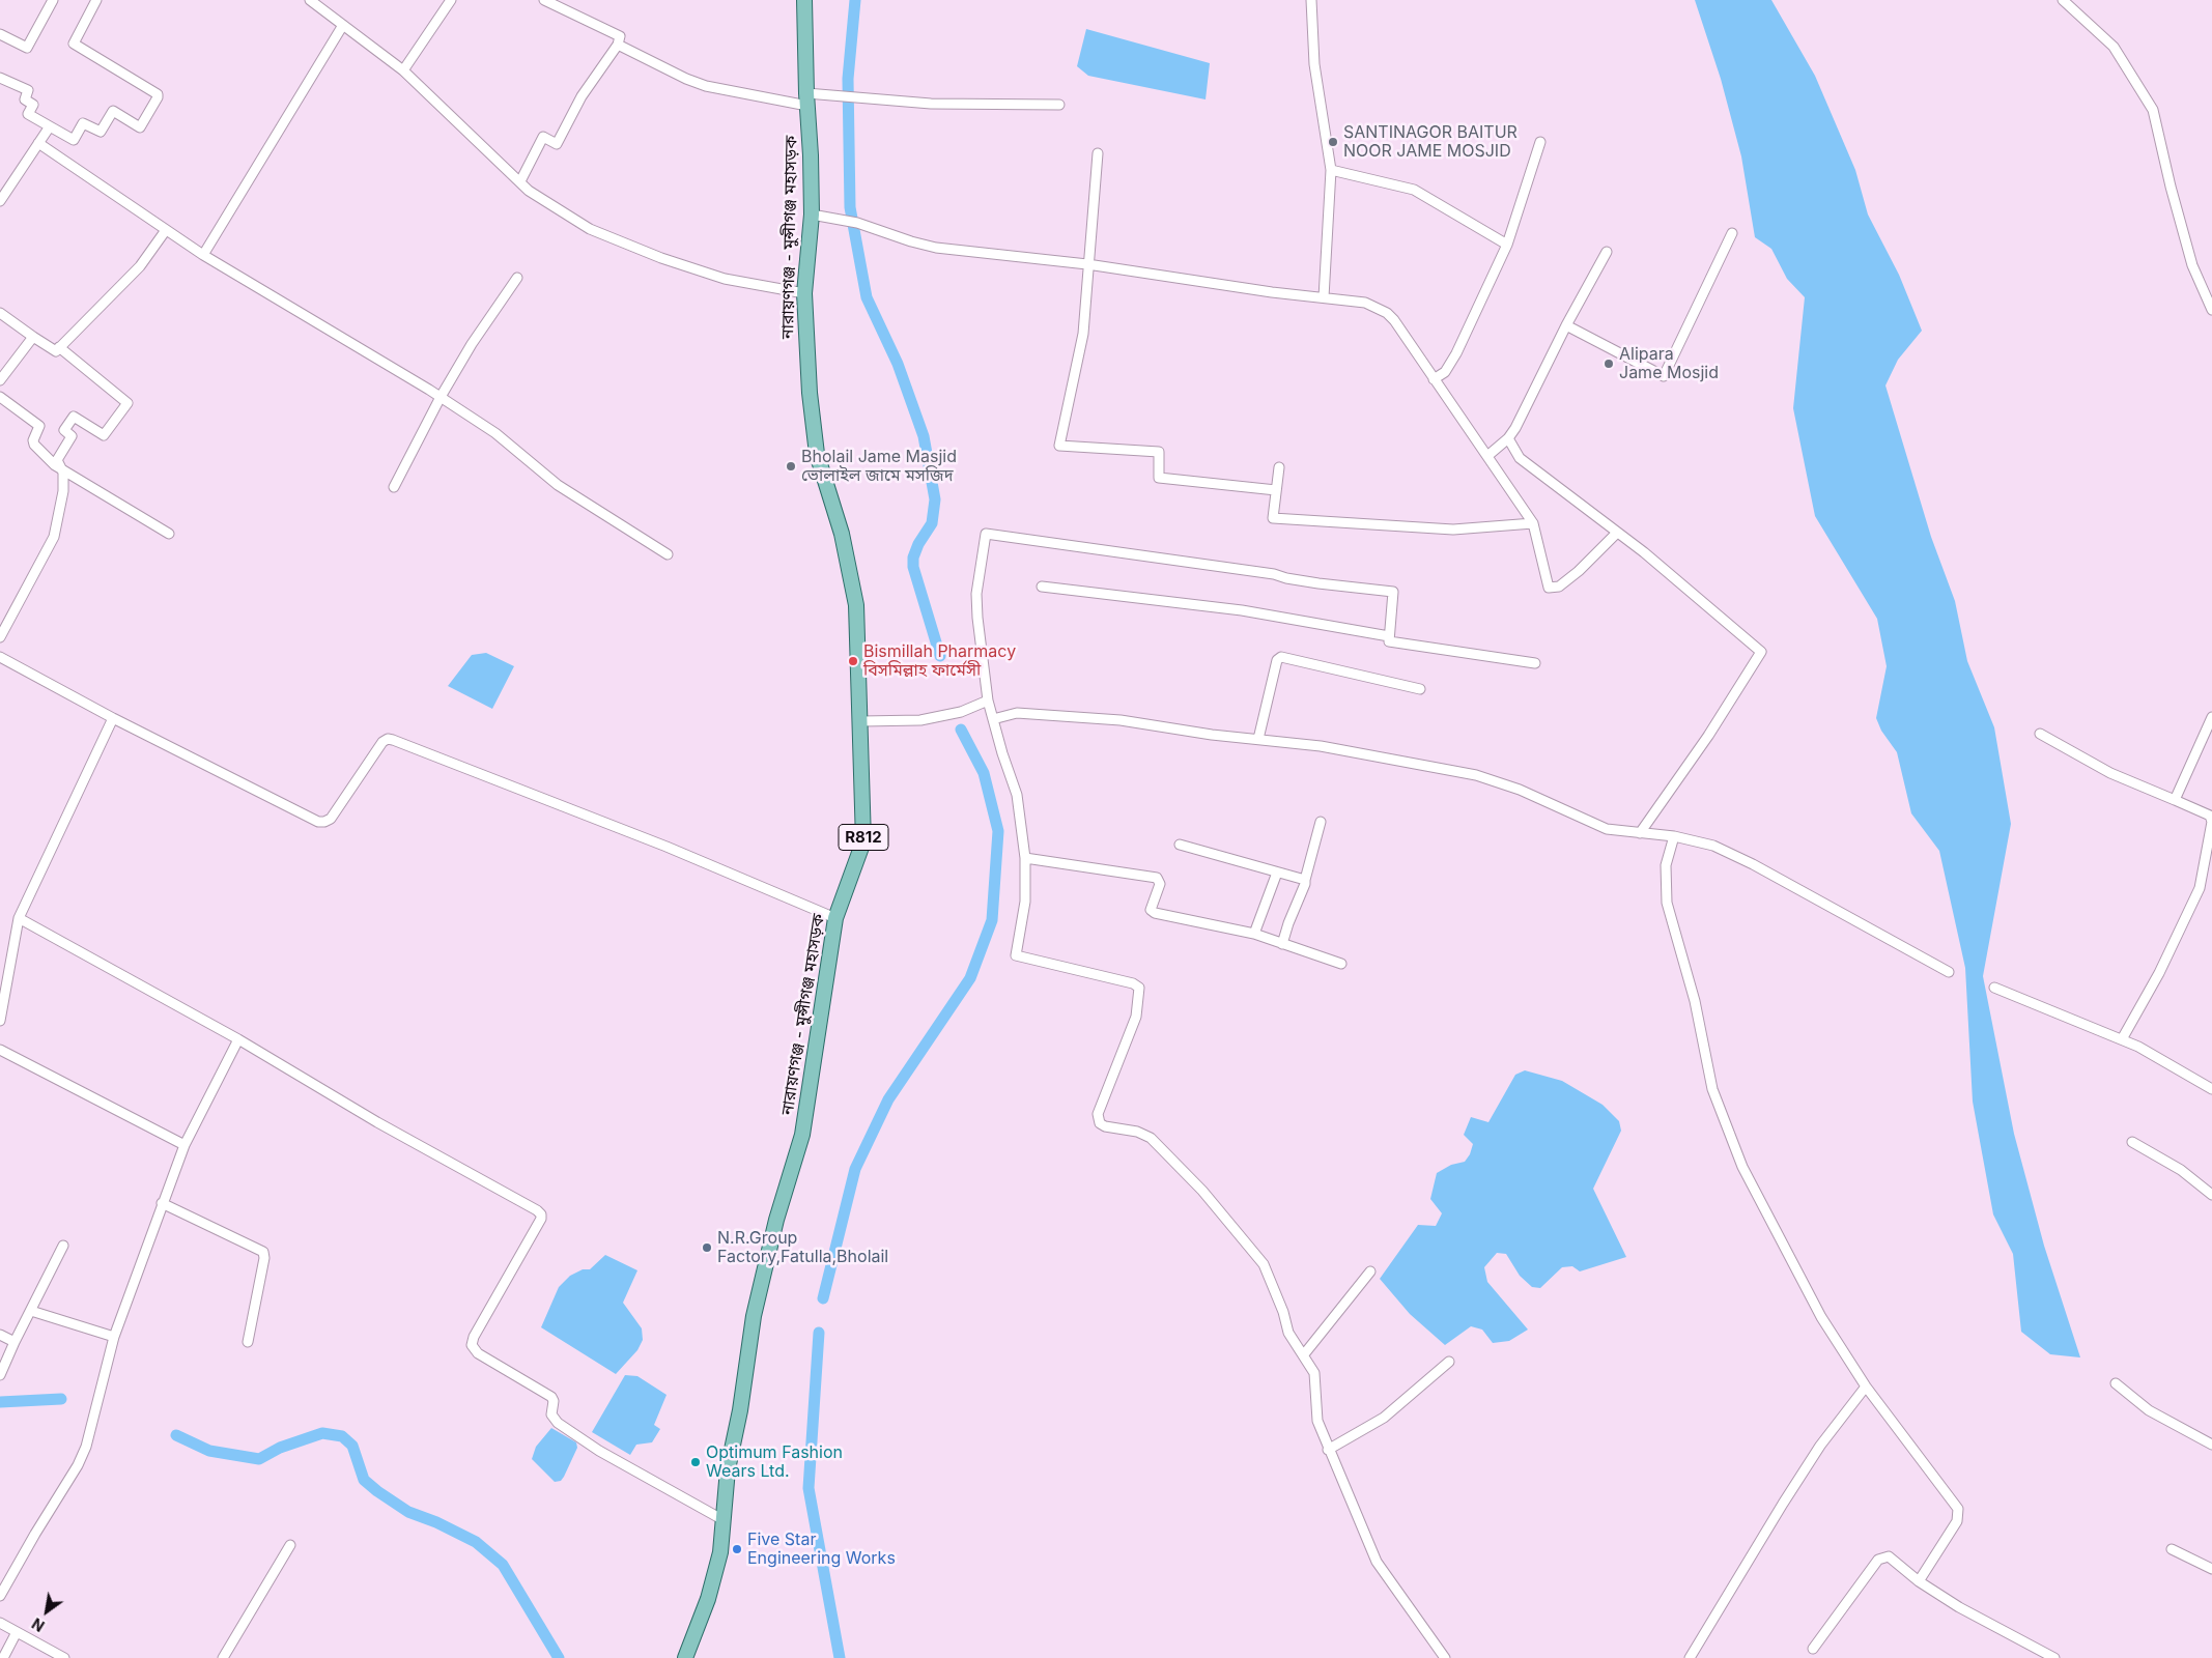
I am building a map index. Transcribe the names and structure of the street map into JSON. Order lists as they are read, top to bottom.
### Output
{
  "streets": {
    "main road": ["নারায়ণগঞ্জ - মুন্সীগঞ্জ মহাসড়ক", "R812"]
  },
  "places": [
    "SANTINAGOR BAITUR NOOR JAME MOSJID",
    "Alipara Jame Mosjid",
    "Bholail Jame Masjid ভোলাইল জামে মসজিদ",
    "Bismillah Pharmacy বিসমিল্লাহ ফার্মেসী",
    "N.R.Group Factory,Fatulla,Bholail",
    "Optimum Fashion Wears Ltd.",
    "Five Star Engineering Works"
  ],
  "north": "bottom left"
}
